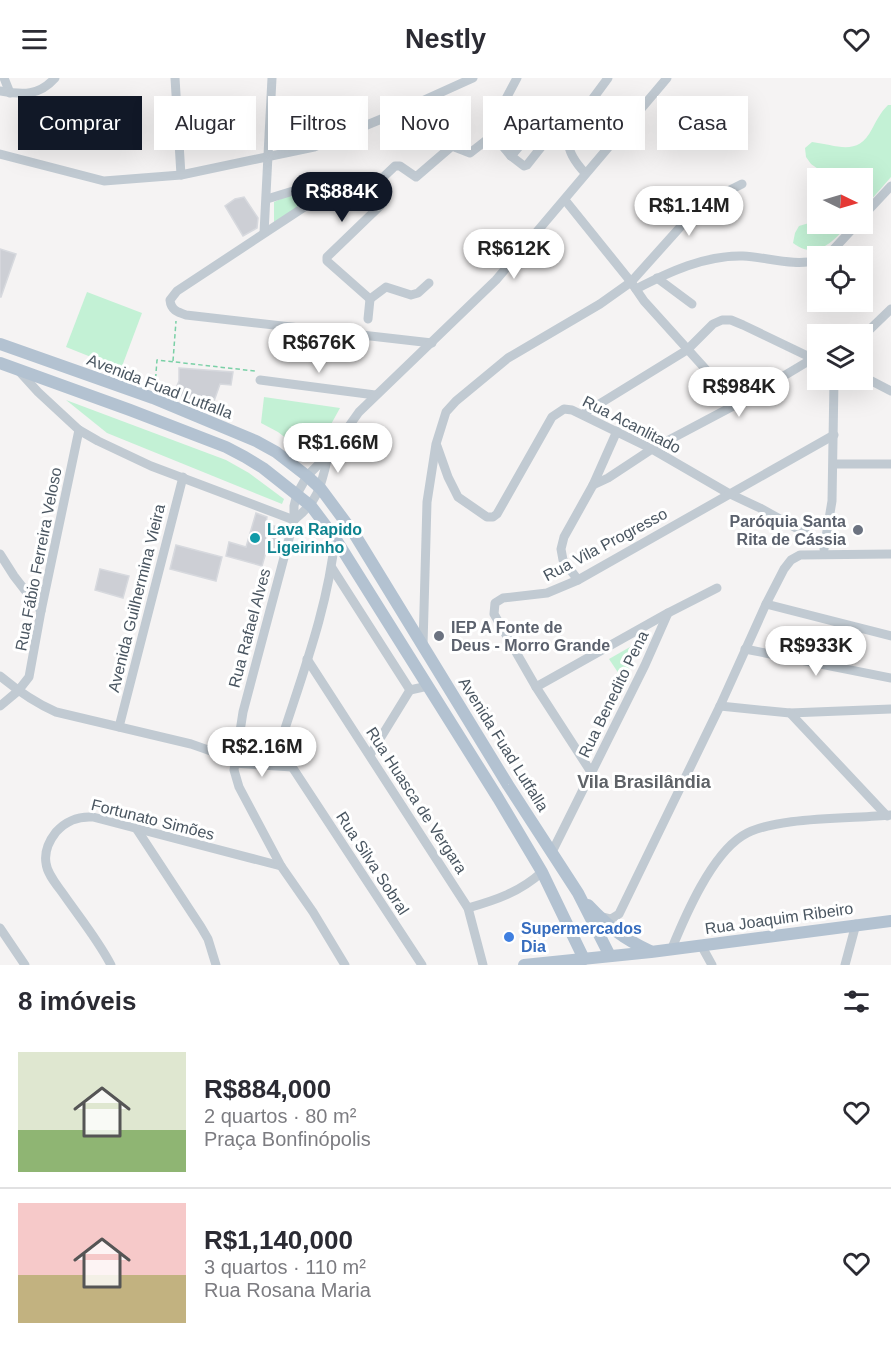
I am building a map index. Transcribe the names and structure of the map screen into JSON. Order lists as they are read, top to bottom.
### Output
{
  "streets": {
    "main road": ["Avenida Fuad Lutfalla", "Rua Joaquim Ribeiro"],
    "street": [
      "Rua Acanlitado",
      "Rua Vila Progresso",
      "Rua Fábio Ferreira Veloso",
      "Avenida Guilhermina Vieira",
      "Rua Rafael Alves",
      "Rua Benedito Pena",
      "Rua Huasca de Vergara",
      "Fortunato Simões",
      "Rua Silva Sobral"
    ]
  },
  "crossings": [
    ["Avenida Fuad Lutfalla", "Rua Fábio Ferreira Veloso"],
    ["Avenida Fuad Lutfalla", "Avenida Guilhermina Vieira"],
    ["Avenida Fuad Lutfalla", "Rua Rafael Alves"],
    ["Avenida Fuad Lutfalla", "Rua Benedito Pena"],
    ["Avenida Fuad Lutfalla", "Rua Silva Sobral"],
    ["Avenida Fuad Lutfalla", "Rua Joaquim Ribeiro"],
    ["Rua Acanlitado", "Rua Vila Progresso"],
    ["Rua Vila Progresso", "Rua Benedito Pena"],
    ["Rua Rafael Alves", "Fortunato Simões"],
    ["Rua Huasca de Vergara", "Rua Silva Sobral"]
  ],
  "districts": ["Vila Brasilândia"],
  "places": [
    "Paróquia Santa Rita de Cássia",
    "Lava Rapido Ligeirinho",
    "IEP A Fonte de Deus - Morro Grande",
    "Supermercados Dia"
  ],
  "north": "right",
  "page": {
    "header": "Nestly",
    "chip": [
      "Comprar",
      "Alugar",
      "Filtros",
      "Novo",
      "Apartamento",
      "Casa"
    ],
    "price": [
      "R$884K",
      "R$1.14M",
      "R$612K",
      "R$676K",
      "R$984K",
      "R$1.66M",
      "R$933K",
      "R$2.16M"
    ],
    "heading": "8 imóveis",
    "list": [
      {
        "name": "R$884,000",
        "note": "2 quartos · 80 m² · Praça Bonfinópolis"
      },
      {
        "name": "R$1,140,000",
        "note": "3 quartos · 110 m² · Rua Rosana Maria"
      }
    ]
  }
}
